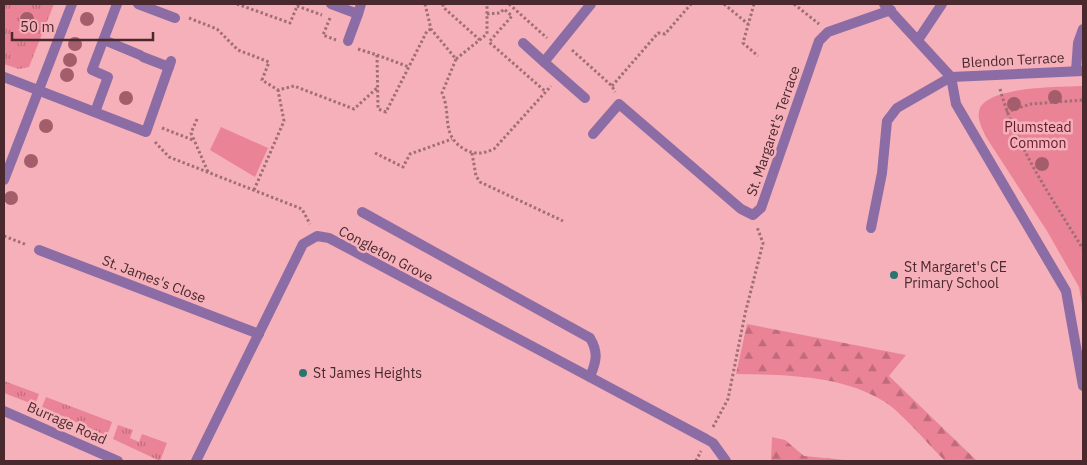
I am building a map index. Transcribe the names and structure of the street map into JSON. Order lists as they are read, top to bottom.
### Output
{
  "streets": {
    "street": [
      "Blendon Terrace",
      "St. Margaret's Terrace",
      "Congleton Grove",
      "St. James's Close",
      "Burrage Road"
    ]
  },
  "crossings": [
    ["Congleton Grove", "St. James's Close"]
  ],
  "parks": ["Plumstead Common"],
  "places": ["St Margaret's CE Primary School", "St James Heights"],
  "scale_bar": "50 m"
}
